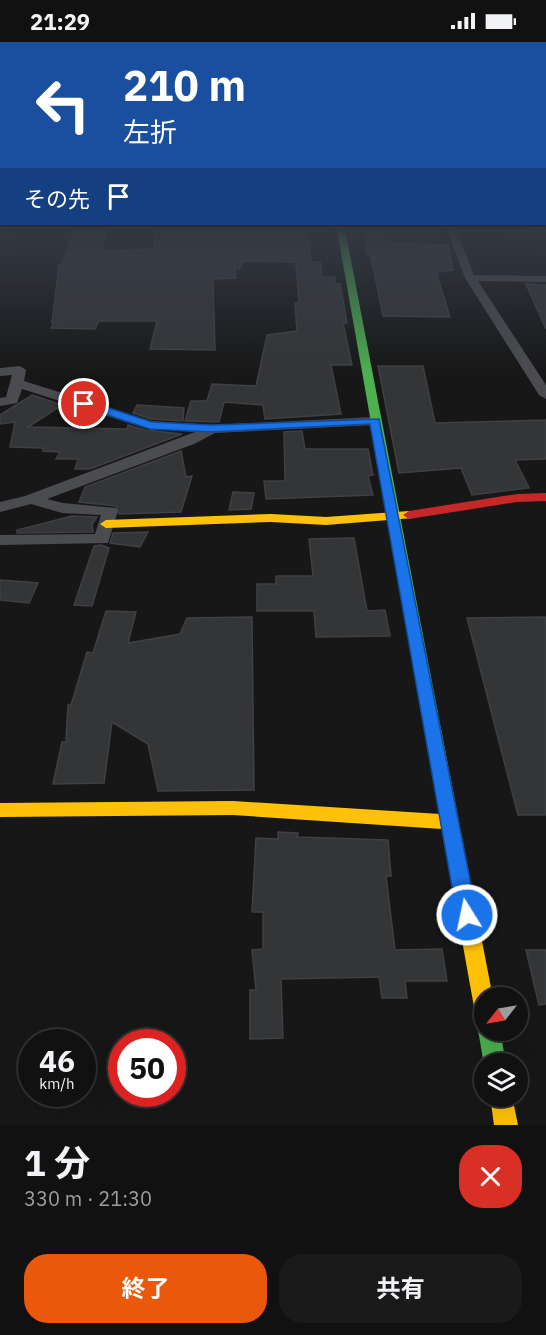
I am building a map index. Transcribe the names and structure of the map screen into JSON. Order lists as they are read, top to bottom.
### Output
{
  "north": "bottom left",
  "page": {
    "status": "21:29",
    "turn": ["210 m", "左折"],
    "then": "その先",
    "speed": "46 km/h",
    "limit": "50",
    "heading": ["1 分", "330 m · 21:30"],
    "buttons": ["終了", "共有"]
  }
}
